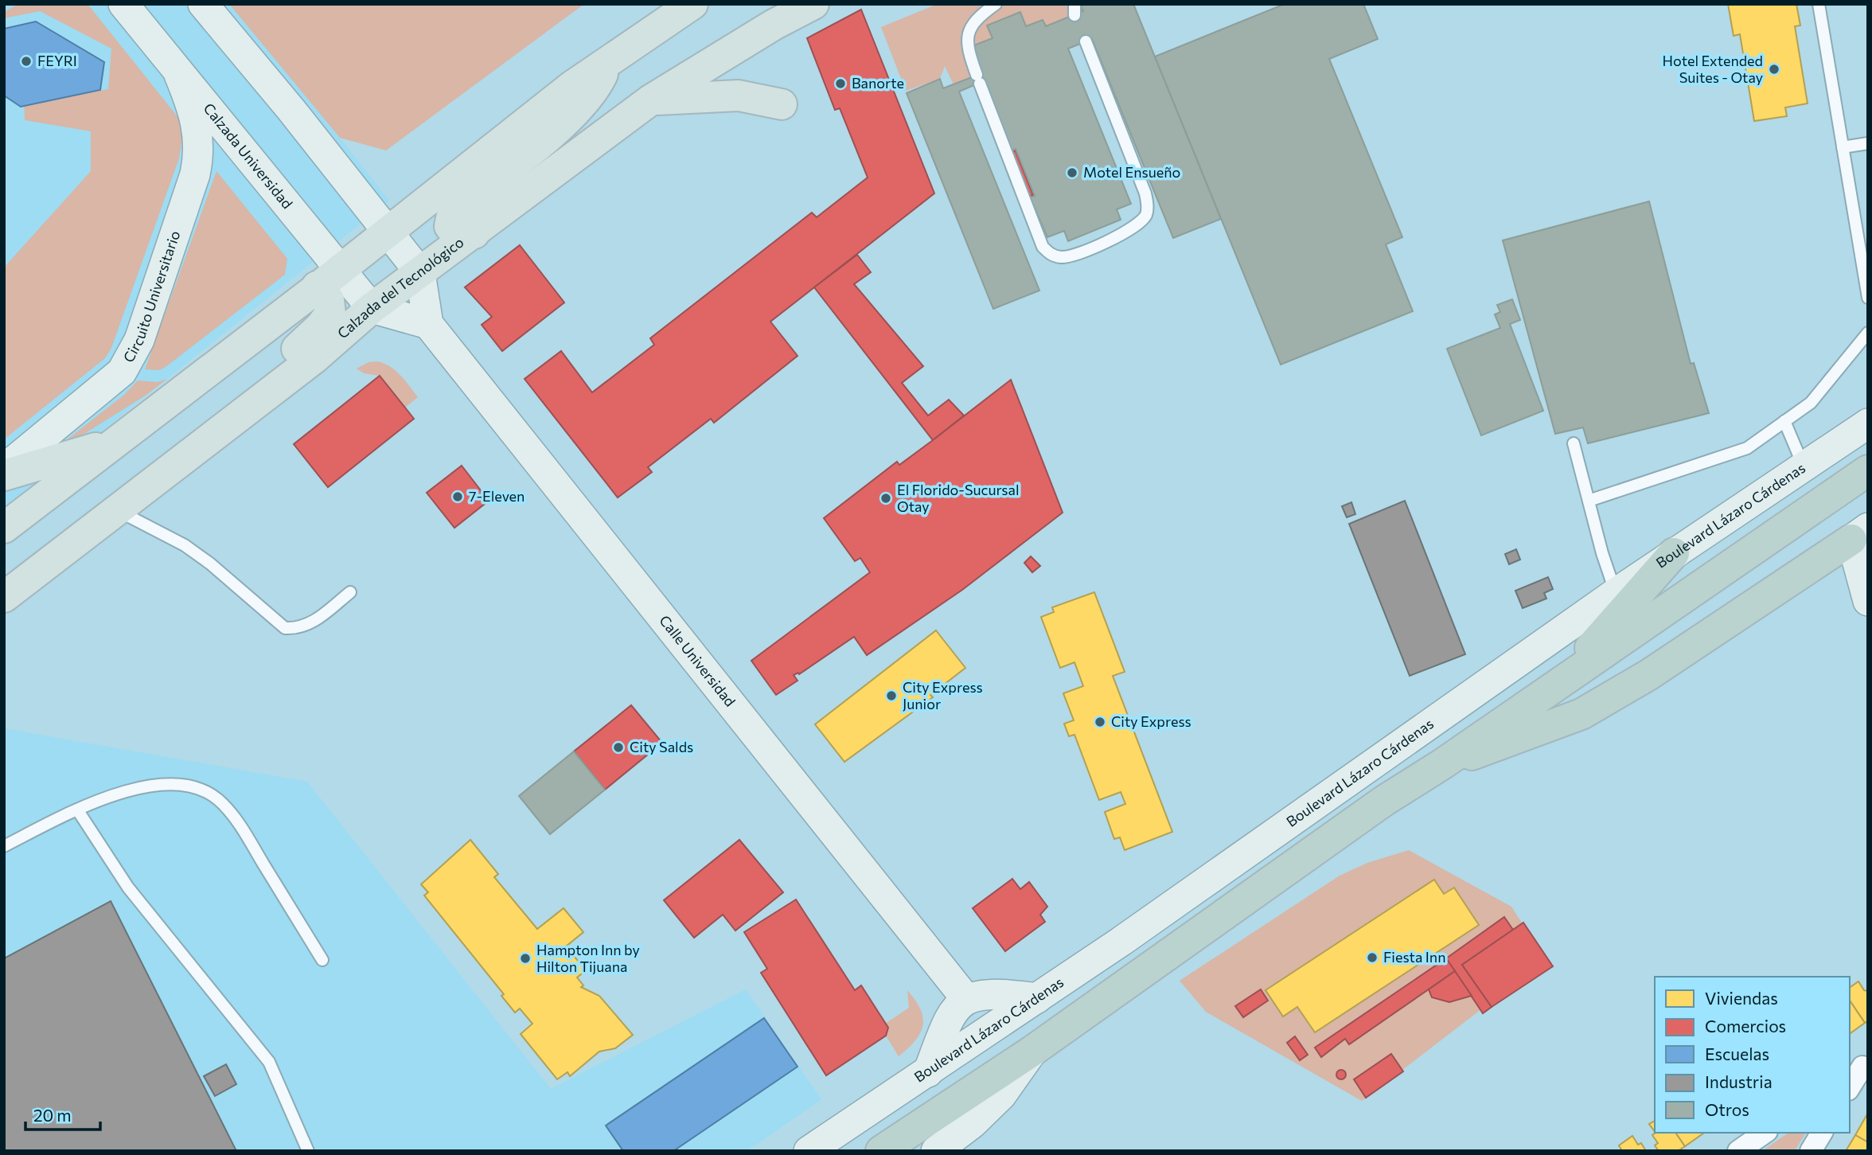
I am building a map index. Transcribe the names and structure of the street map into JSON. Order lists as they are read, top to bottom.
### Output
{
  "streets": {
    "main road": [
      "Calzada Universidad",
      "Calzada del Tecnológico",
      "Circuito Universitario",
      "Boulevard Lázaro Cárdenas",
      "Calle Universidad"
    ]
  },
  "crossings": [
    ["Calzada Universidad", "Calzada del Tecnológico"],
    ["Calzada Universidad", "Circuito Universitario"],
    ["Calzada del Tecnológico", "Calle Universidad"]
  ],
  "places": [
    "FEYRI",
    "Hotel Extended Suites - Otay",
    "Banorte",
    "Motel Ensueño",
    "7-Eleven",
    "El Florido-Sucursal Otay",
    "City Express Junior",
    "City Express",
    "City Salds",
    "Fiesta Inn",
    "Hampton Inn by Hilton Tijuana"
  ],
  "legend": [
    "Viviendas",
    "Comercios",
    "Escuelas",
    "Industria",
    "Otros"
  ],
  "scale_bar": "20 m"
}
